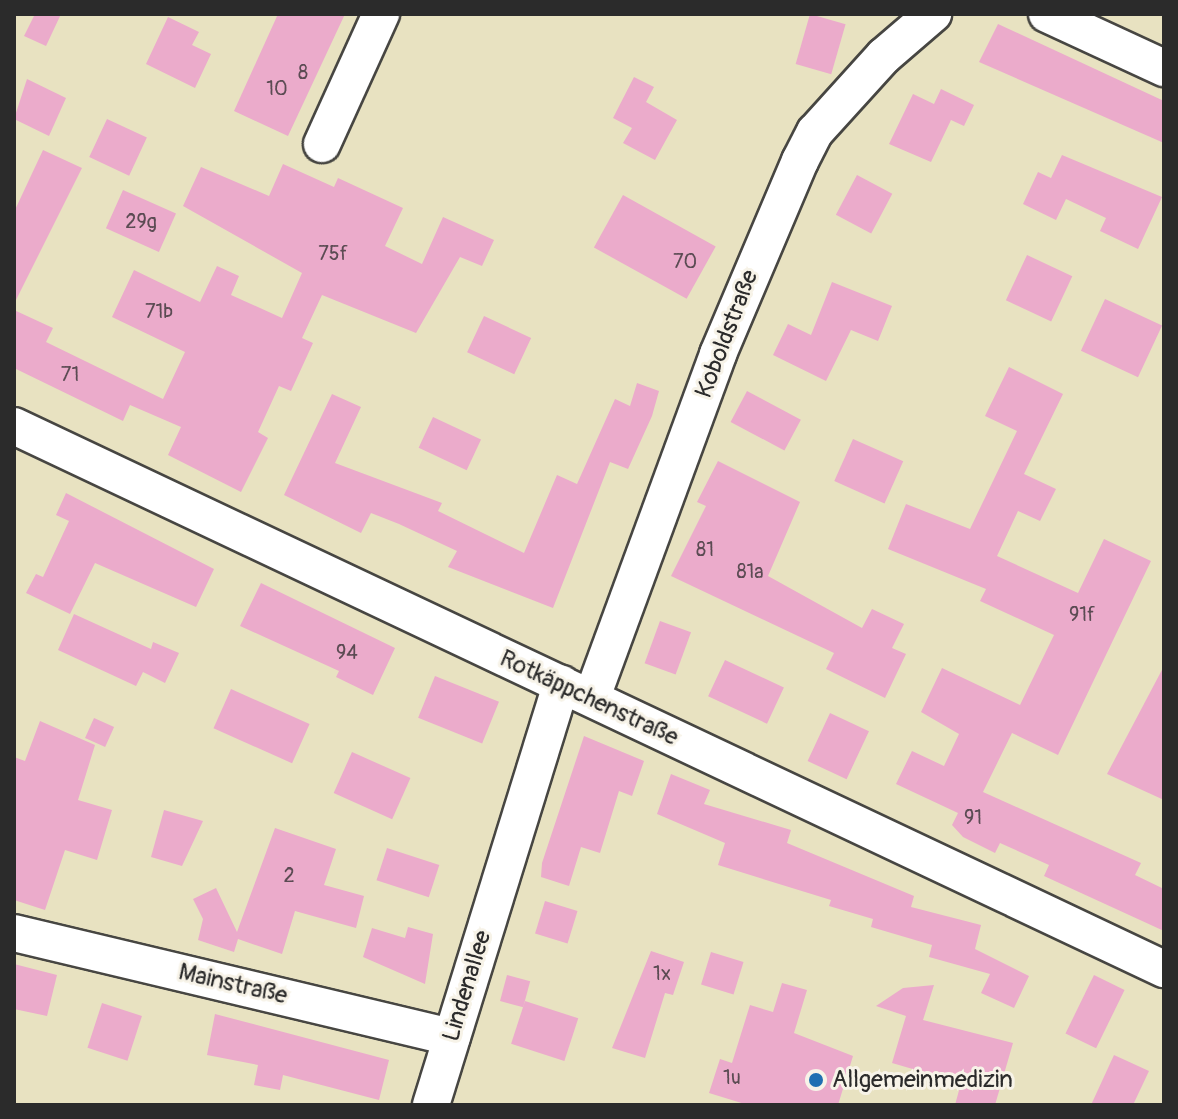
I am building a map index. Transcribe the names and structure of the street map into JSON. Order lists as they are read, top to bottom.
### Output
{
  "streets": {
    "street": [
      "Koboldstraße",
      "Rotkäppchenstraße",
      "Mainstraße",
      "Lindenallee"
    ]
  },
  "crossings": [
    ["Koboldstraße", "Rotkäppchenstraße"],
    ["Koboldstraße", "Lindenallee"],
    ["Mainstraße", "Lindenallee"]
  ],
  "places": ["Allgemeinmedizin"],
  "house_numbers": [
    "8",
    "10",
    "29g",
    "75f",
    "70",
    "71b",
    "71",
    "81",
    "81a",
    "91f",
    "94",
    "91",
    "2",
    "1x",
    "1u"
  ]
}
